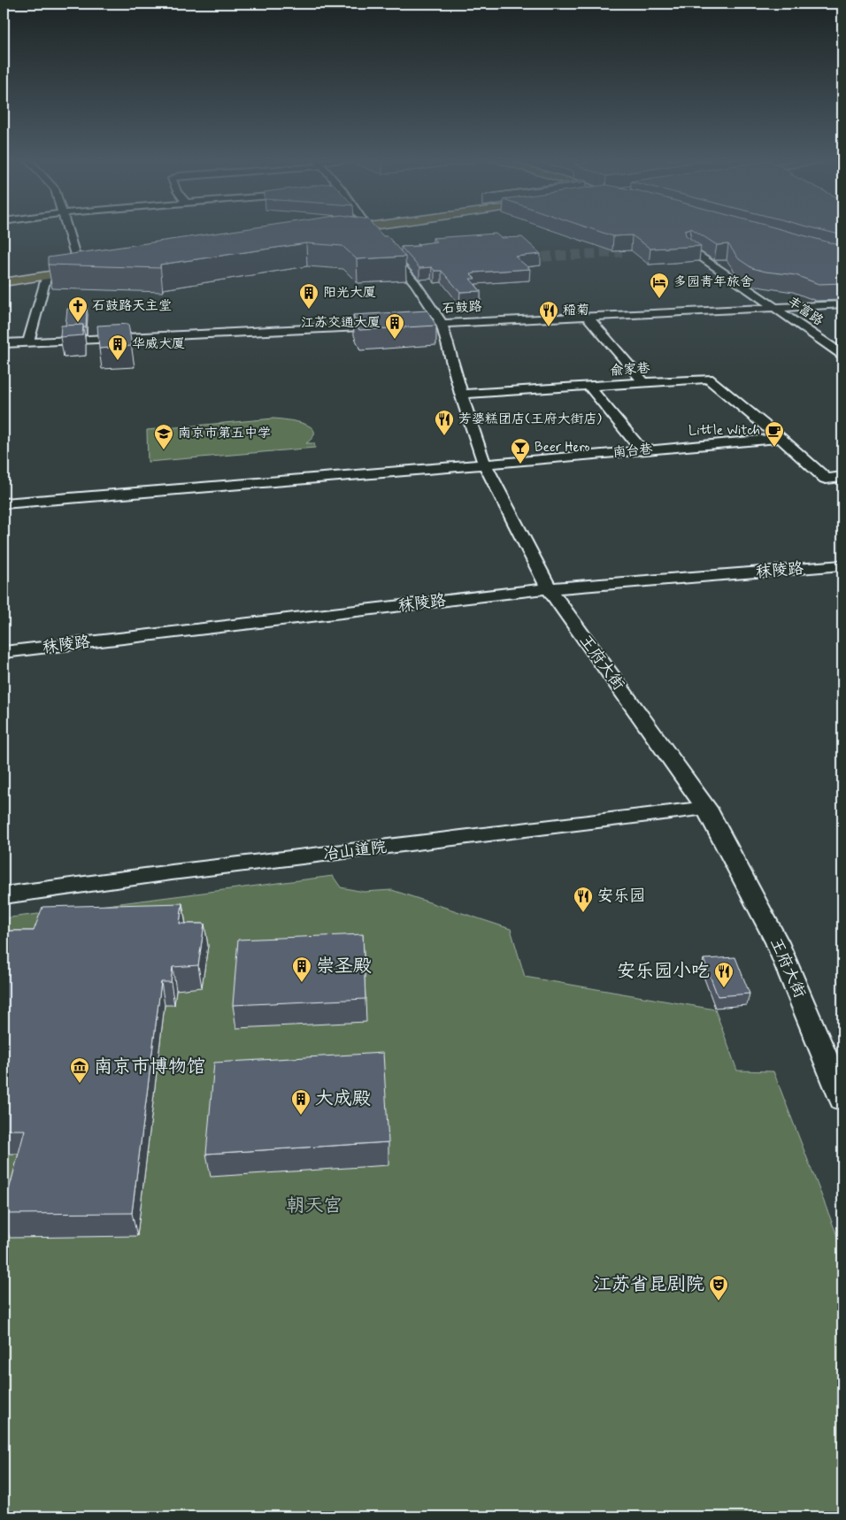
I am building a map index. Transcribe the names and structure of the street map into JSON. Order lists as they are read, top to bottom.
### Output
{
  "streets": {
    "street": [
      "石鼓路",
      "丰富路",
      "俞家巷",
      "南台巷",
      "秣陵路",
      "王府大街",
      "冶山道院"
    ]
  },
  "crossings": [
    ["石鼓路", "丰富路"],
    ["石鼓路", "王府大街"],
    ["俞家巷", "南台巷"],
    ["俞家巷", "王府大街"],
    ["南台巷", "王府大街"],
    ["秣陵路", "王府大街"],
    ["王府大街", "冶山道院"]
  ],
  "parks": ["朝天宫"],
  "places": {
    "hotel": ["多园青年旅舍"],
    "building": [
      "阳光大厦",
      "江苏交通大厦",
      "华威大厦",
      "崇圣殿",
      "大成殿"
    ],
    "church": ["石鼓路天主堂"],
    "restaurant": [
      "稲菊",
      "芳婆糕团店(王府大街店)",
      "安乐园",
      "安乐园小吃"
    ],
    "cafe": ["Little Witch"],
    "school or university": ["南京市第五中学"],
    "bar": ["Beer Hero"],
    "museum": ["南京市博物馆"],
    "theatre": ["江苏省昆剧院"]
  }
}
